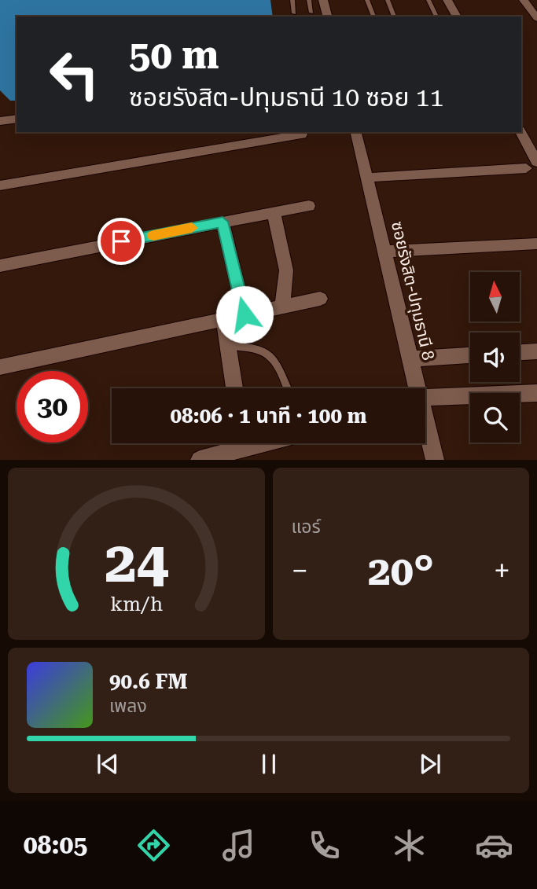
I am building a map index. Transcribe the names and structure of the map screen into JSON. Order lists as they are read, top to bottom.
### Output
{
  "streets": {
    "street": ["ซอยรังสิต-ปทุมธานี 8"]
  },
  "north": "top",
  "page": {
    "turn": ["50 m", "ซอยรังสิต-ปทุมธานี 10 ซอย 11"],
    "limit": "30",
    "trip": "08:06 · 1 นาที · 100 m",
    "tile": "แอร์",
    "heat": ["−", "20°", "+"],
    "song": ["90.6 FM", "เพลง"],
    "tabs": "08:05",
    "gauge": ["24", "km/h"]
  }
}
